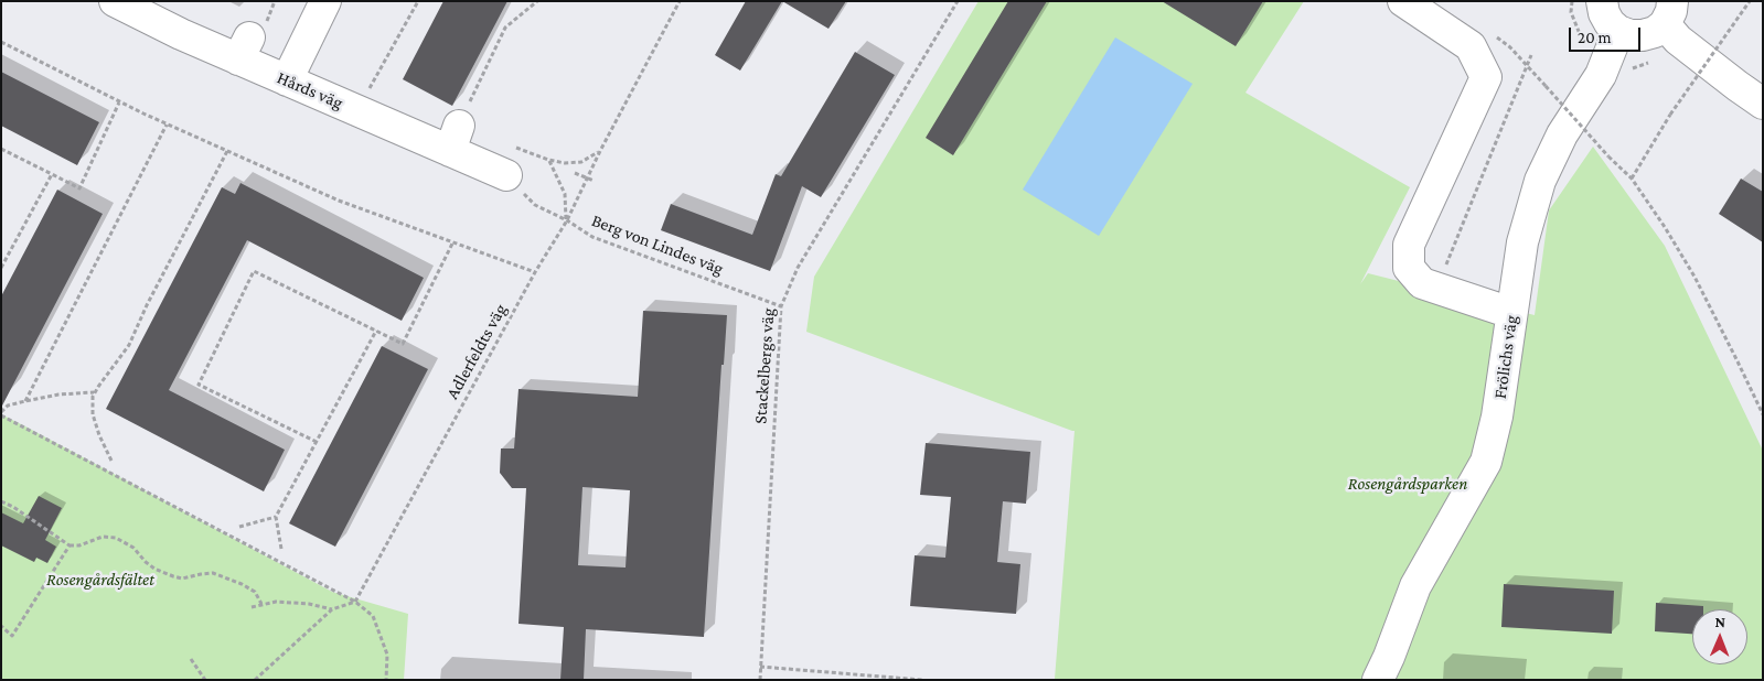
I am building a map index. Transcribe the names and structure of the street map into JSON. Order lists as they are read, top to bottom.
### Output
{
  "streets": {
    "street": ["Hårds väg", "Frölichs väg"],
    "path": ["Berg von Lindes väg", "Adlerfeldts väg", "Stackelbergs väg"]
  },
  "crossings": [
    ["Hårds väg", "Berg von Lindes väg"],
    ["Berg von Lindes väg", "Adlerfeldts väg"],
    ["Berg von Lindes väg", "Stackelbergs väg"]
  ],
  "parks": ["Rosengårdsparken", "Rosengårdsfältet"],
  "scale_bar": "20 m",
  "north": "top"
}
